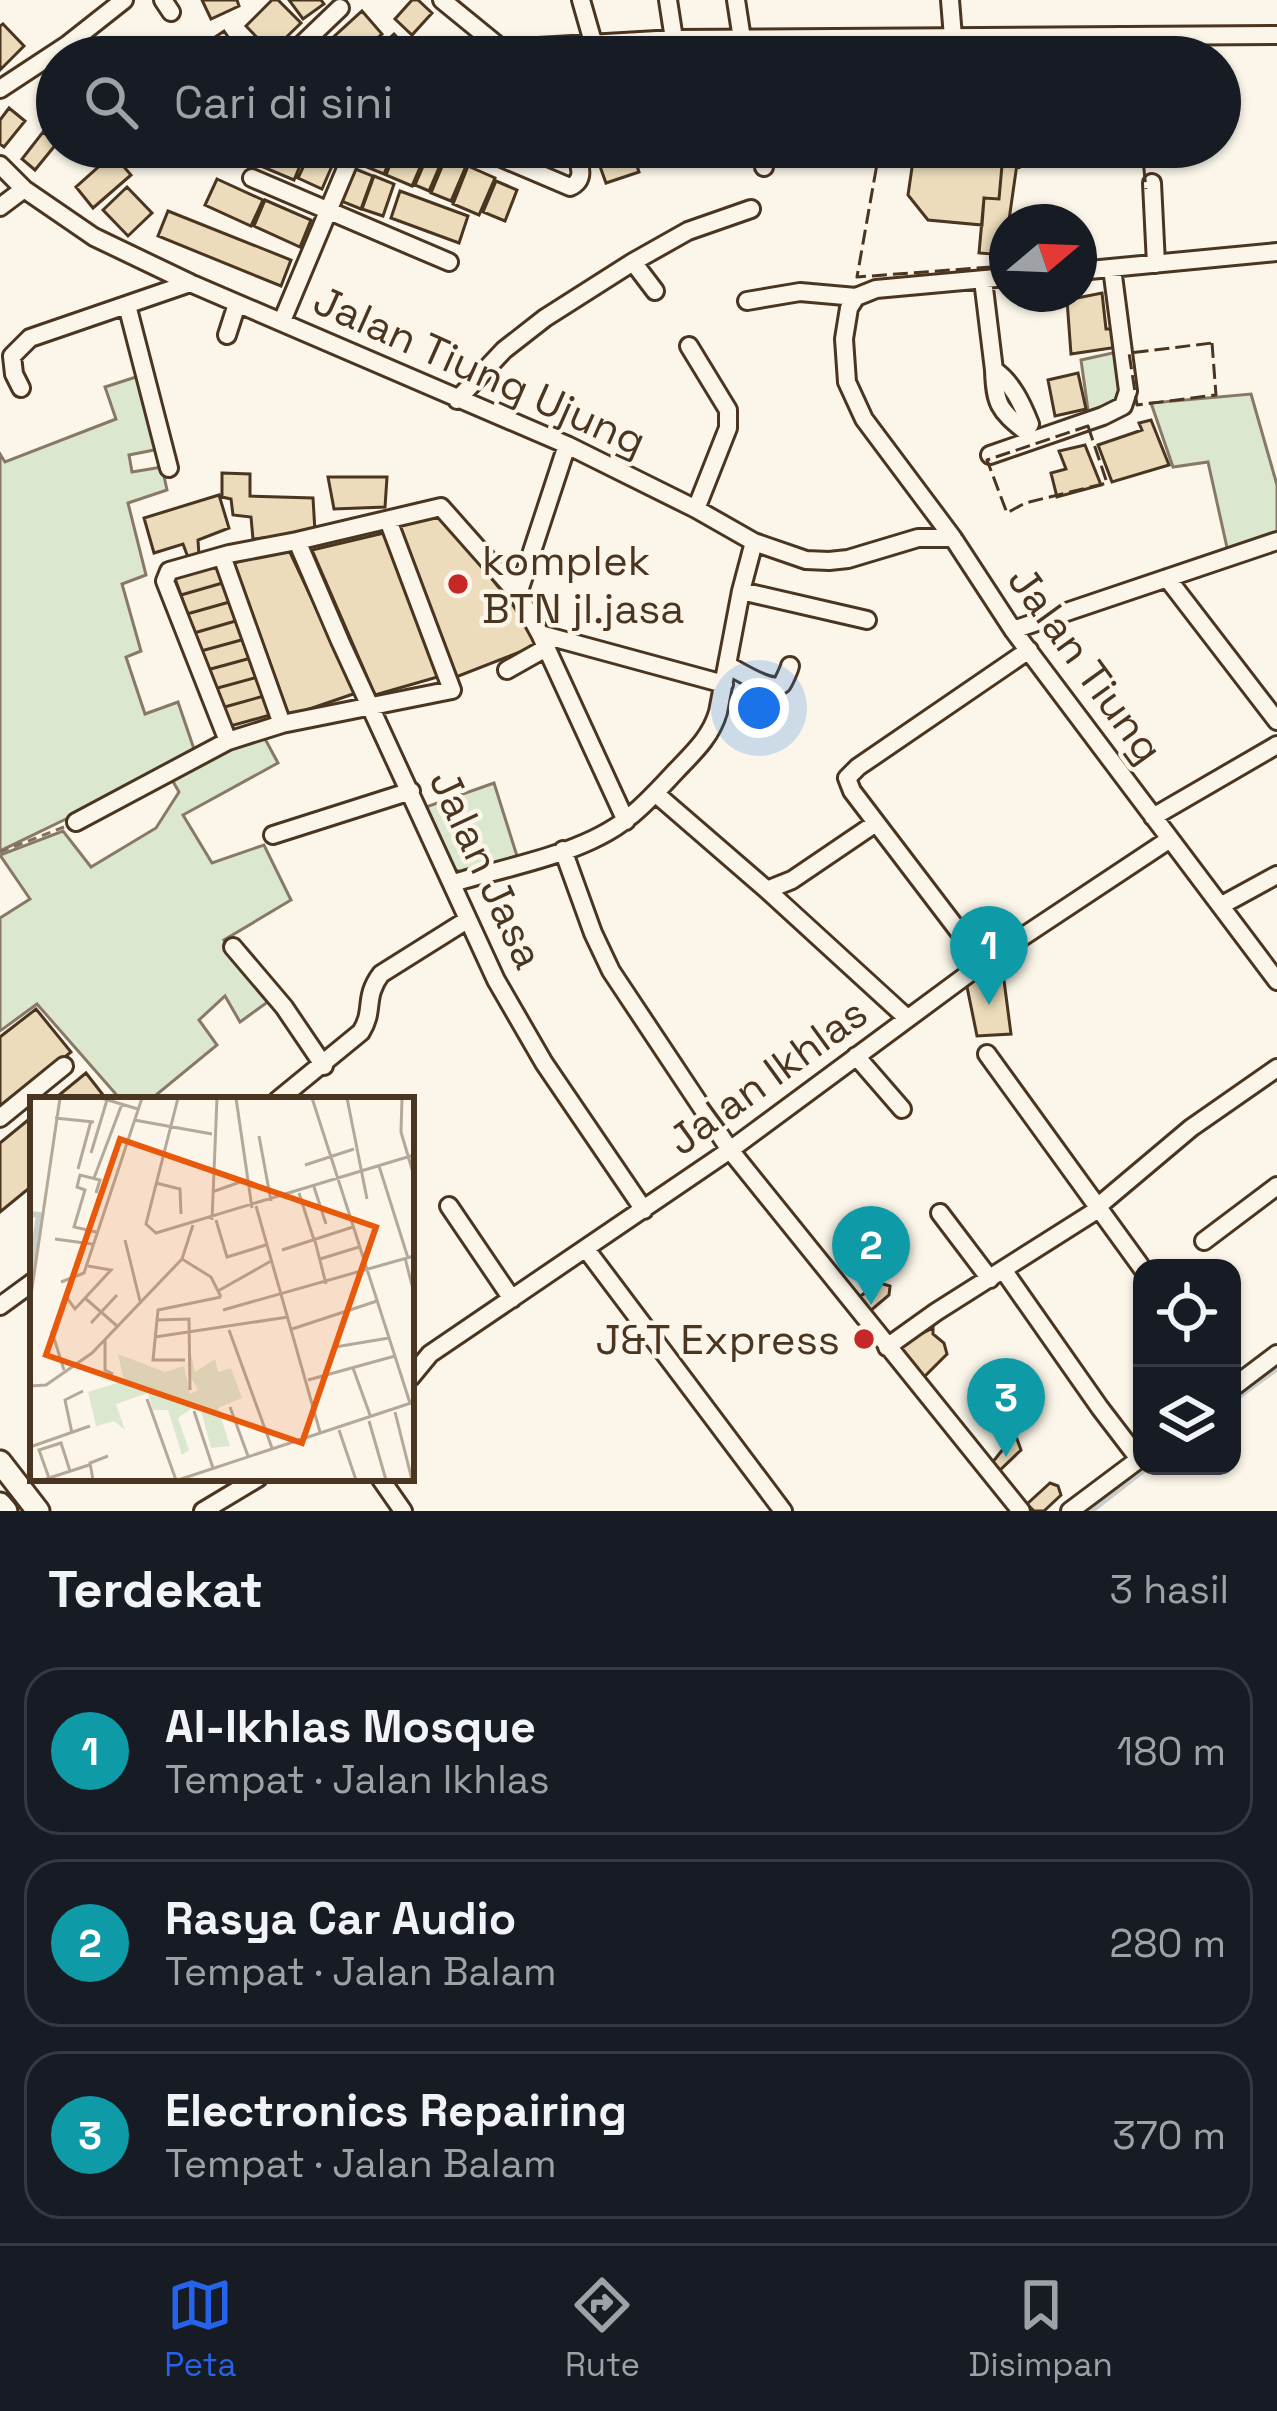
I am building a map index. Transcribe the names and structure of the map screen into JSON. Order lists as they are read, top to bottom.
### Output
{
  "streets": {
    "street": [
      "Jalan Tiung Ujung",
      "Jalan Tiung",
      "Jalan Jasa",
      "Jalan Ikhlas"
    ]
  },
  "crossings": [
    ["Jalan Tiung Ujung", "Jalan Tiung"],
    ["Jalan Tiung", "Jalan Ikhlas"],
    ["Jalan Jasa", "Jalan Ikhlas"]
  ],
  "places": ["komplek BTN jl.jasa", "J&T Express"],
  "north": "right",
  "page": {
    "search": "Cari di sini",
    "pins": ["1", "2", "3"],
    "heading": ["Terdekat", "3 hasil"],
    "list": [
      {
        "mark": "1",
        "name": "Al-Ikhlas Mosque",
        "note": "Tempat · Jalan Ikhlas",
        "value": "180 m"
      },
      {
        "mark": "2",
        "name": "Rasya Car Audio",
        "note": "Tempat · Jalan Balam",
        "value": "280 m"
      },
      {
        "mark": "3",
        "name": "Electronics Repairing",
        "note": "Tempat · Jalan Balam",
        "value": "370 m"
      }
    ],
    "nav": ["Peta", "Rute", "Disimpan"]
  }
}
